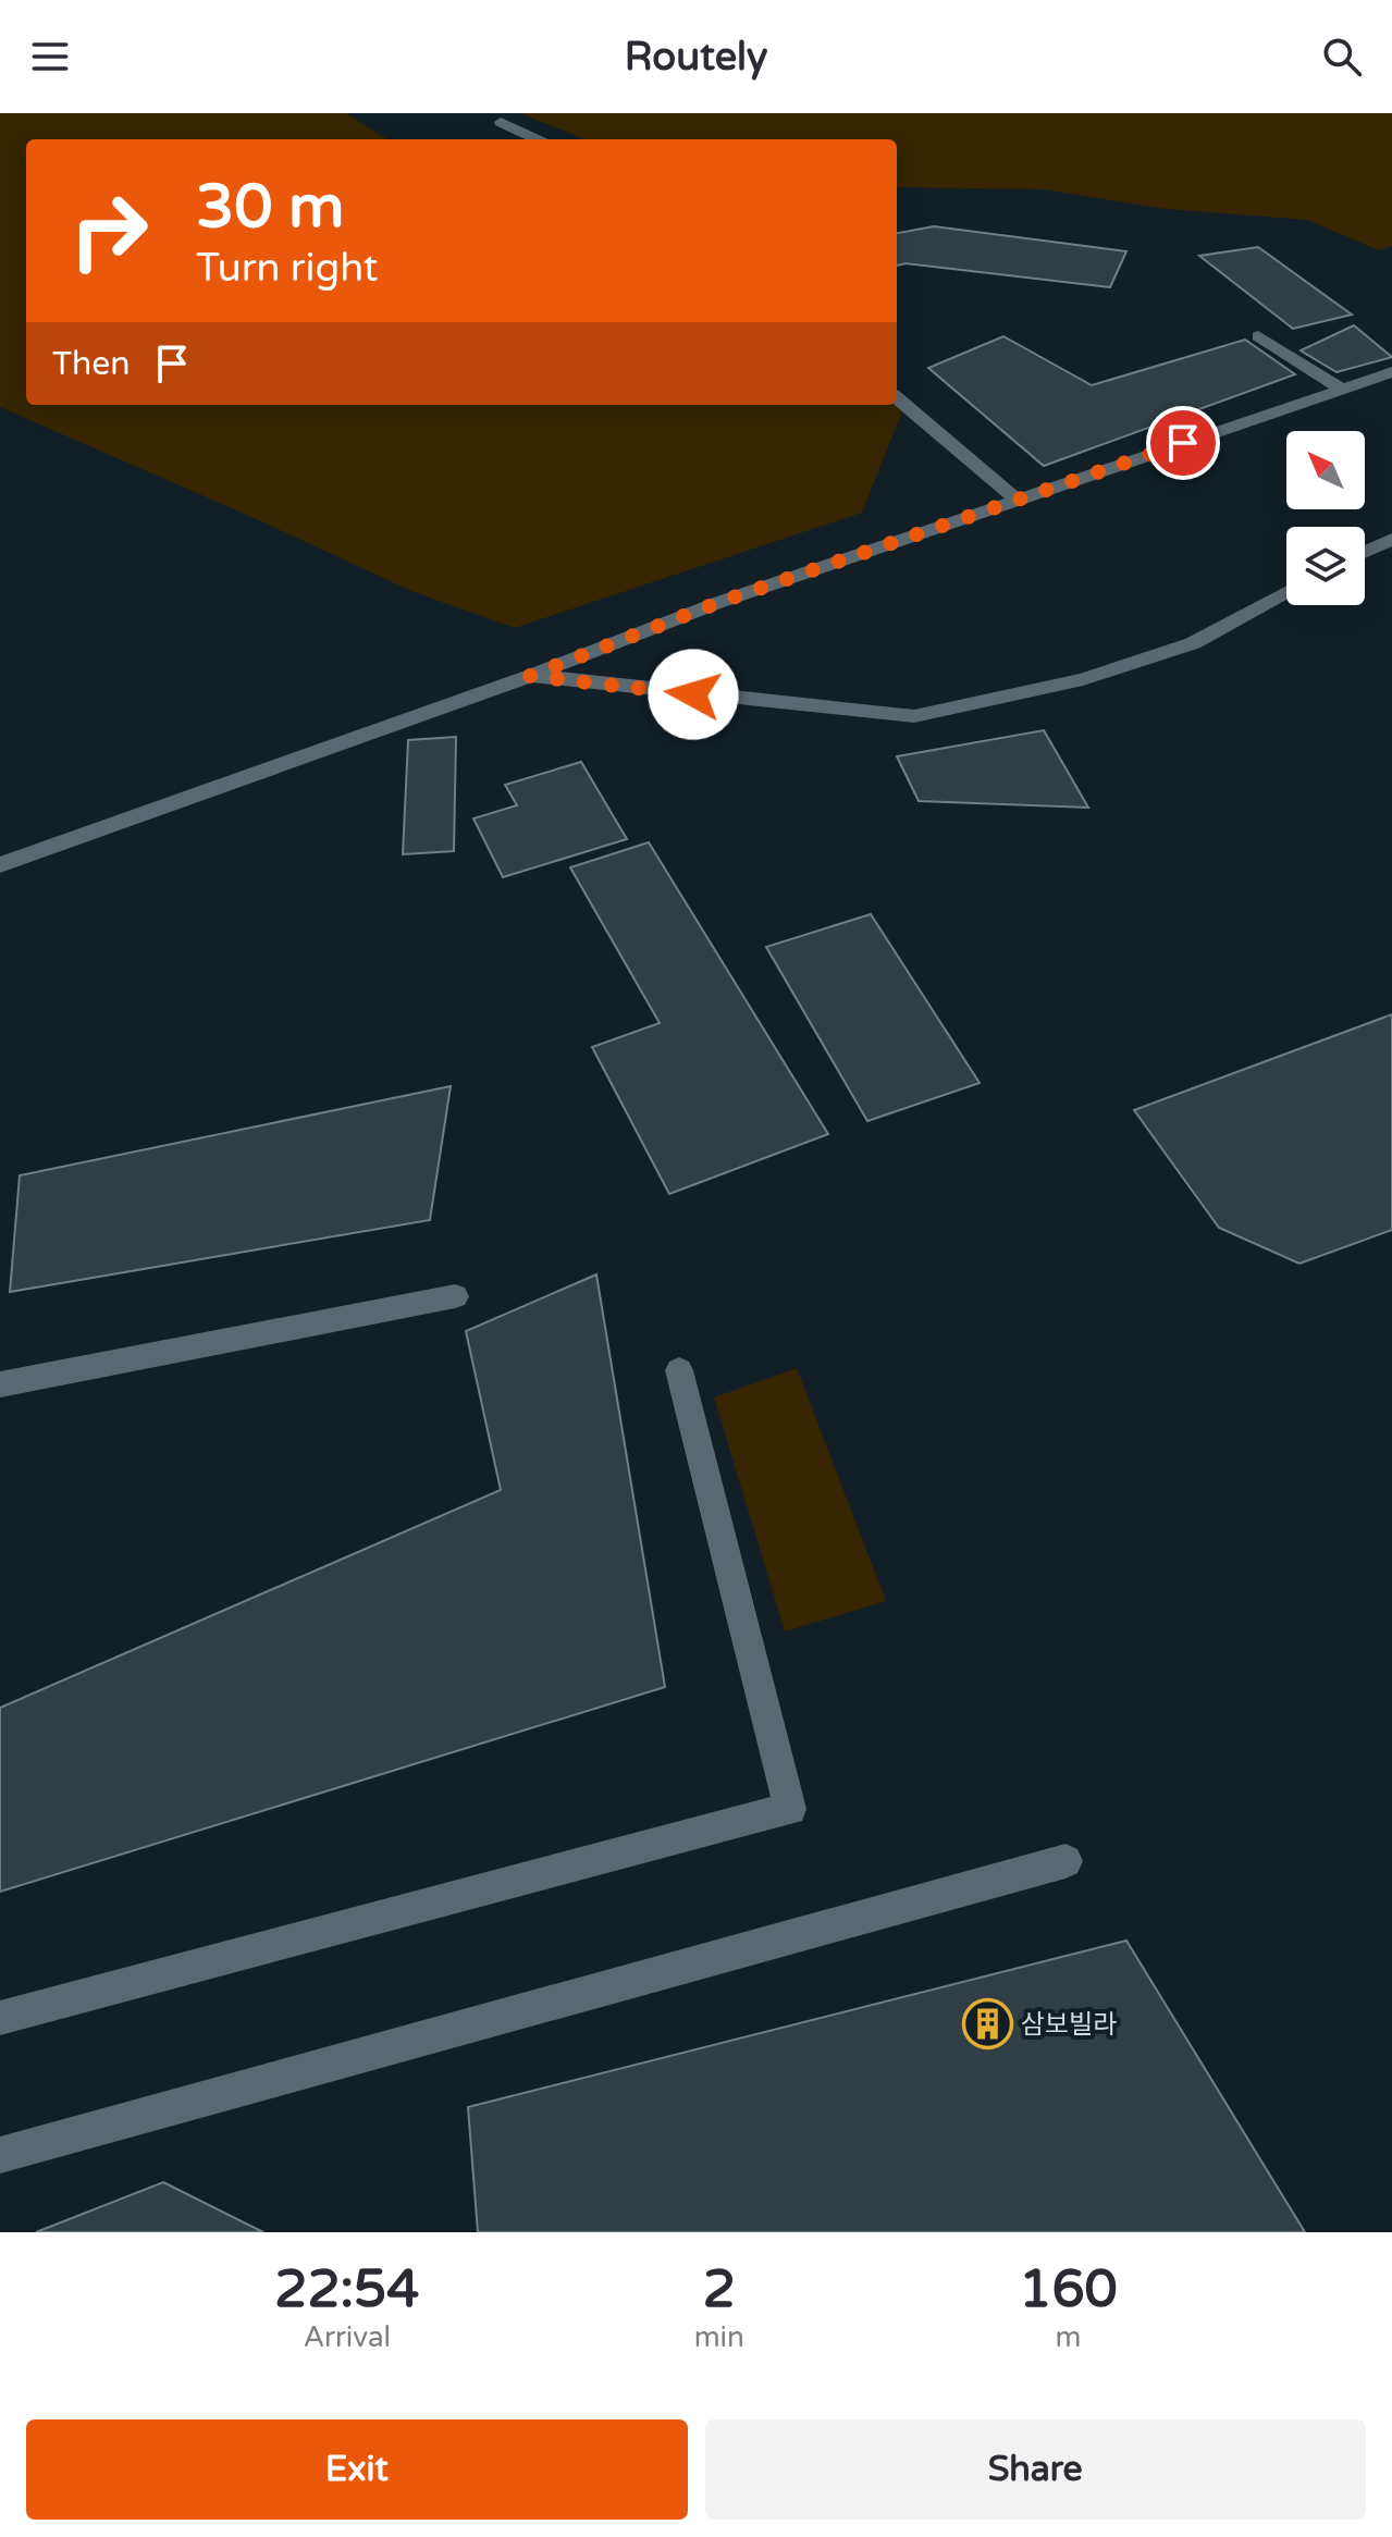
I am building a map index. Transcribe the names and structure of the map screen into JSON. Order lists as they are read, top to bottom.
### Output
{
  "places": {
    "building": ["삼보빌라"]
  },
  "north": "top left",
  "page": {
    "header": "Routely",
    "turn": ["30 m", "Turn right"],
    "then": "Then",
    "eta": [
      "22:54",
      "Arrival",
      "2",
      "min",
      "160",
      "m"
    ],
    "buttons": ["Exit", "Share"]
  }
}
